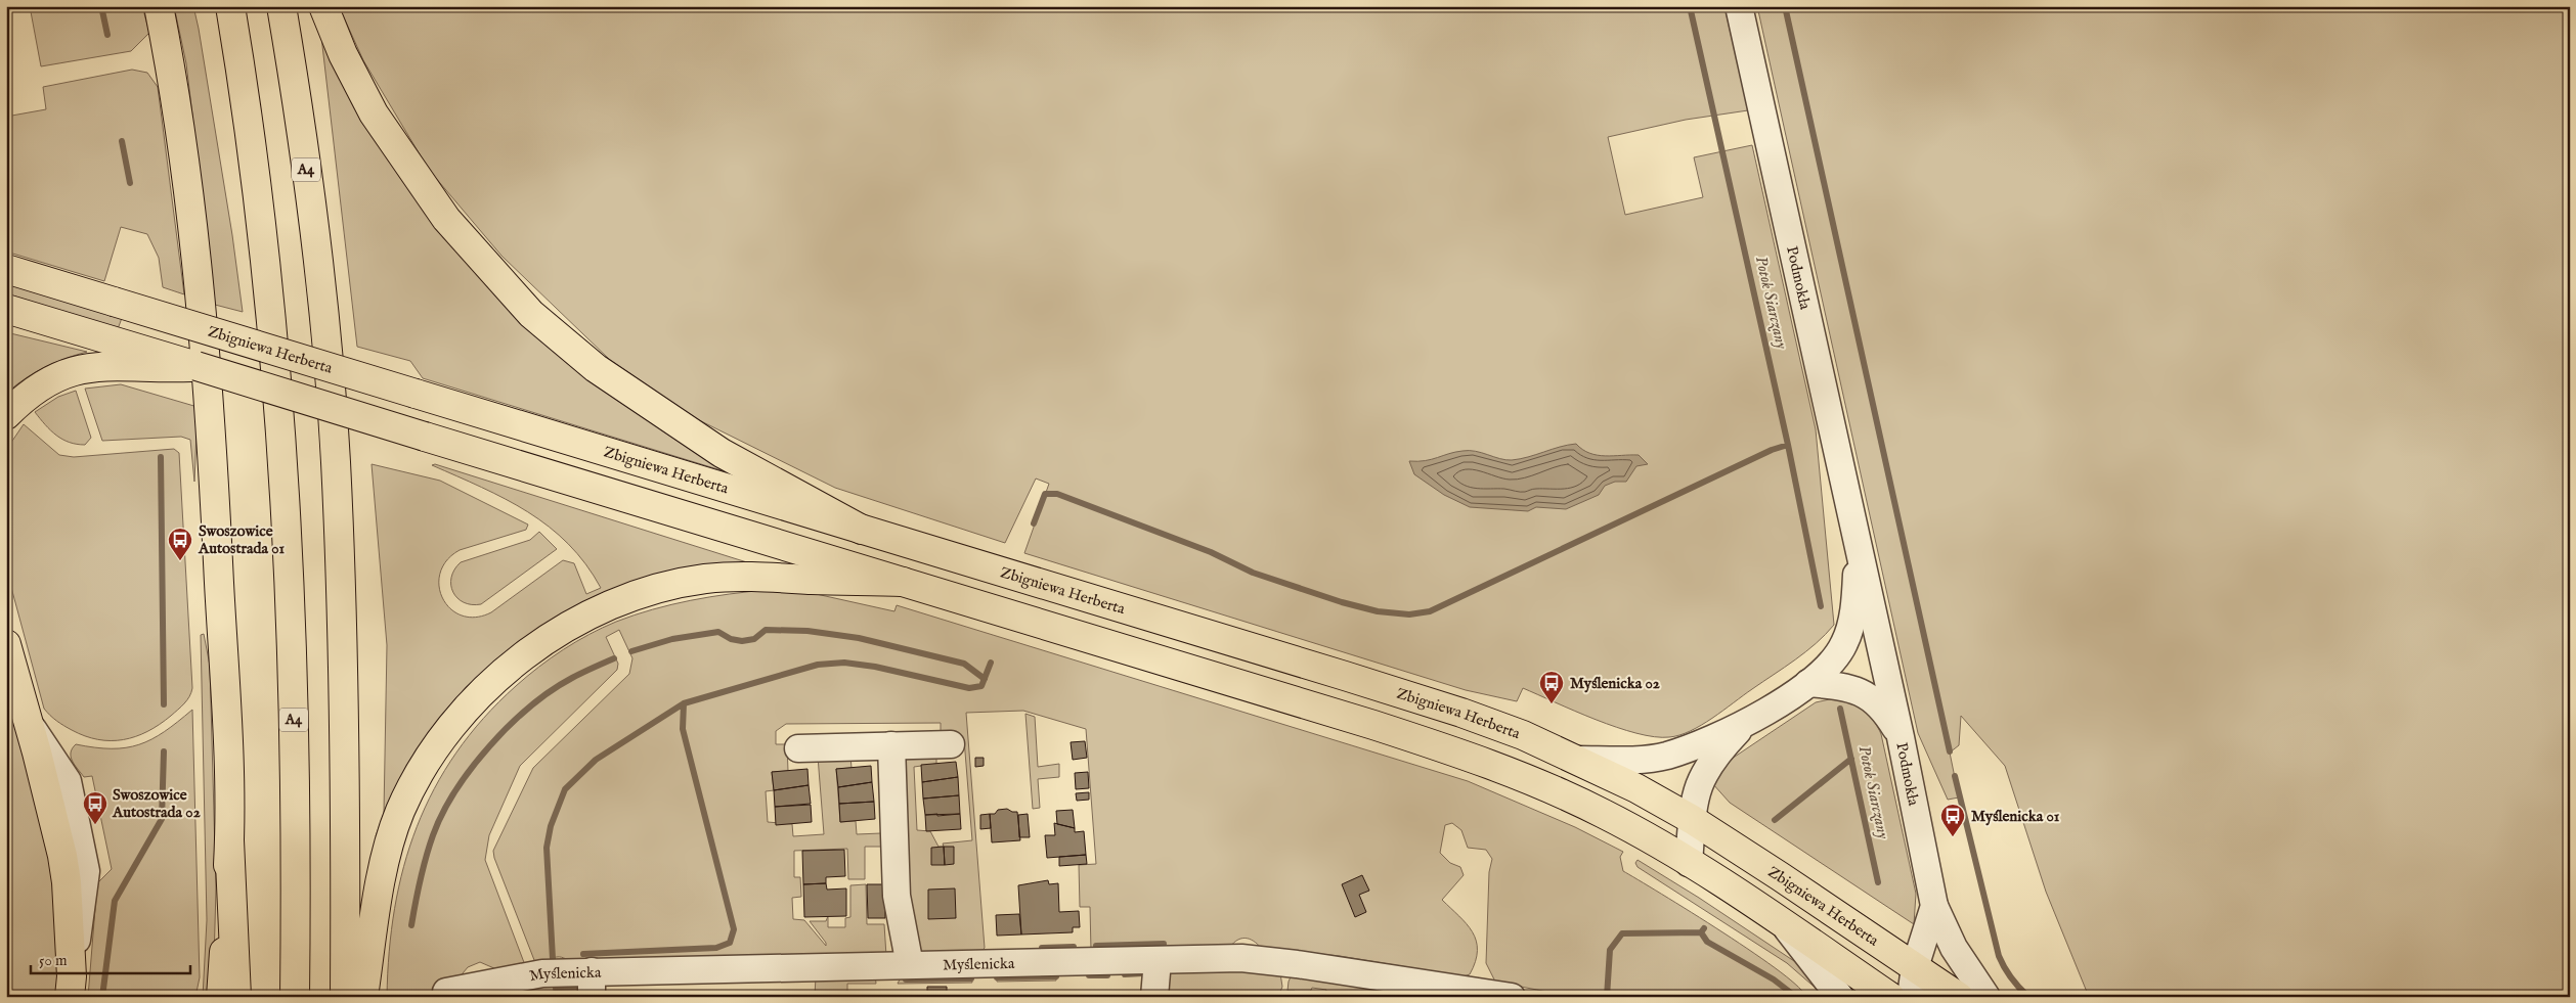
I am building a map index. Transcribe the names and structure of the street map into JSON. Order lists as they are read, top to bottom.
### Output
{
  "streets": {
    "main road": ["A4", "Zbigniewa Herberta"],
    "street": ["Podmokła", "Myślenicka"]
  },
  "crossings": [
    ["Podmokła", "Zbigniewa Herberta"]
  ],
  "water": ["Potok Siarczany"],
  "places": {
    "bus stop": [
      "Swoszowice Autostrada 01",
      "Myślenicka 02",
      "Swoszowice Autostrada 02",
      "Myślenicka 01"
    ]
  },
  "scale_bar": "50 m"
}
